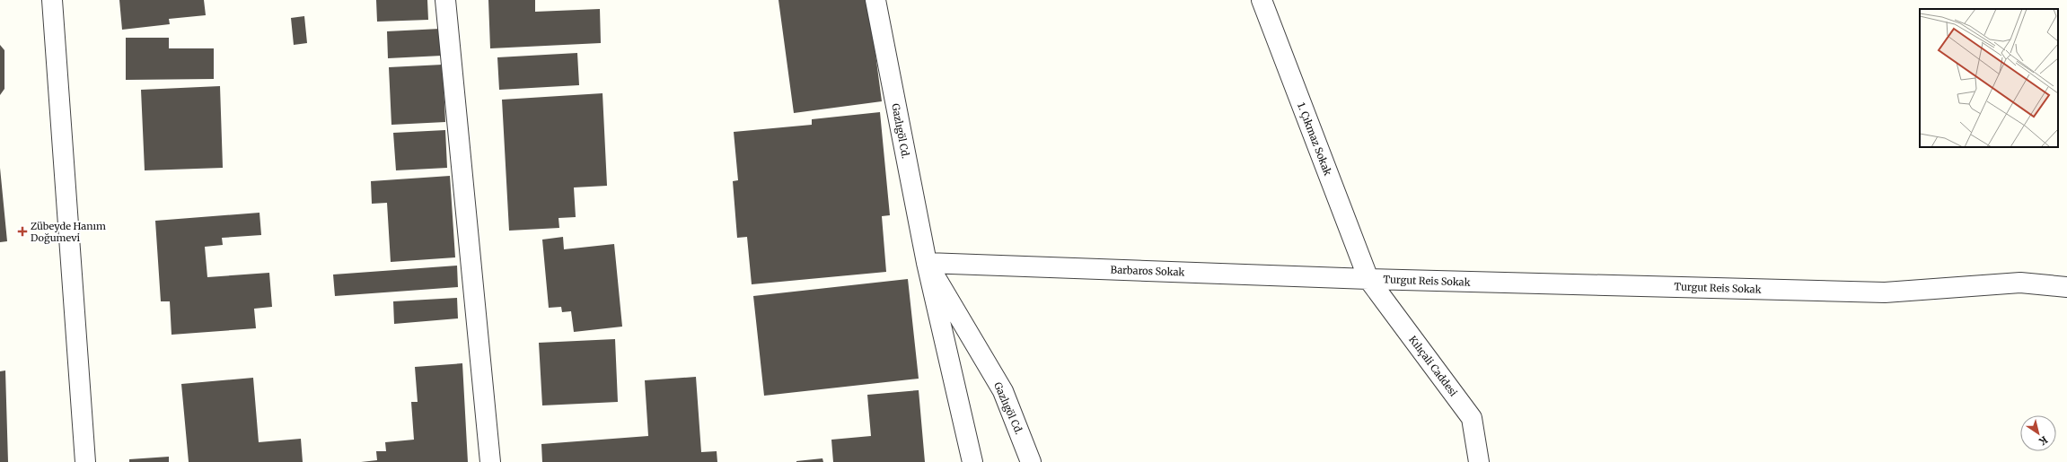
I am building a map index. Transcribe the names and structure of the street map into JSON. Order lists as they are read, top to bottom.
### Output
{
  "streets": {
    "street": [
      "Gazlıgöl Cd.",
      "1. Çıkmaz Sokak",
      "Barbaros Sokak",
      "Turgut Reis Sokak",
      "Kılıçali Caddesi"
    ]
  },
  "crossings": [
    ["Gazlıgöl Cd.", "Barbaros Sokak"],
    ["1. Çıkmaz Sokak", "Barbaros Sokak"],
    ["1. Çıkmaz Sokak", "Turgut Reis Sokak"],
    ["1. Çıkmaz Sokak", "Kılıçali Caddesi"],
    ["Barbaros Sokak", "Turgut Reis Sokak"],
    ["Barbaros Sokak", "Kılıçali Caddesi"],
    ["Turgut Reis Sokak", "Kılıçali Caddesi"]
  ],
  "places": {
    "health": ["Zübeyde Hanım Doğumevi"]
  },
  "north": "bottom right"
}
